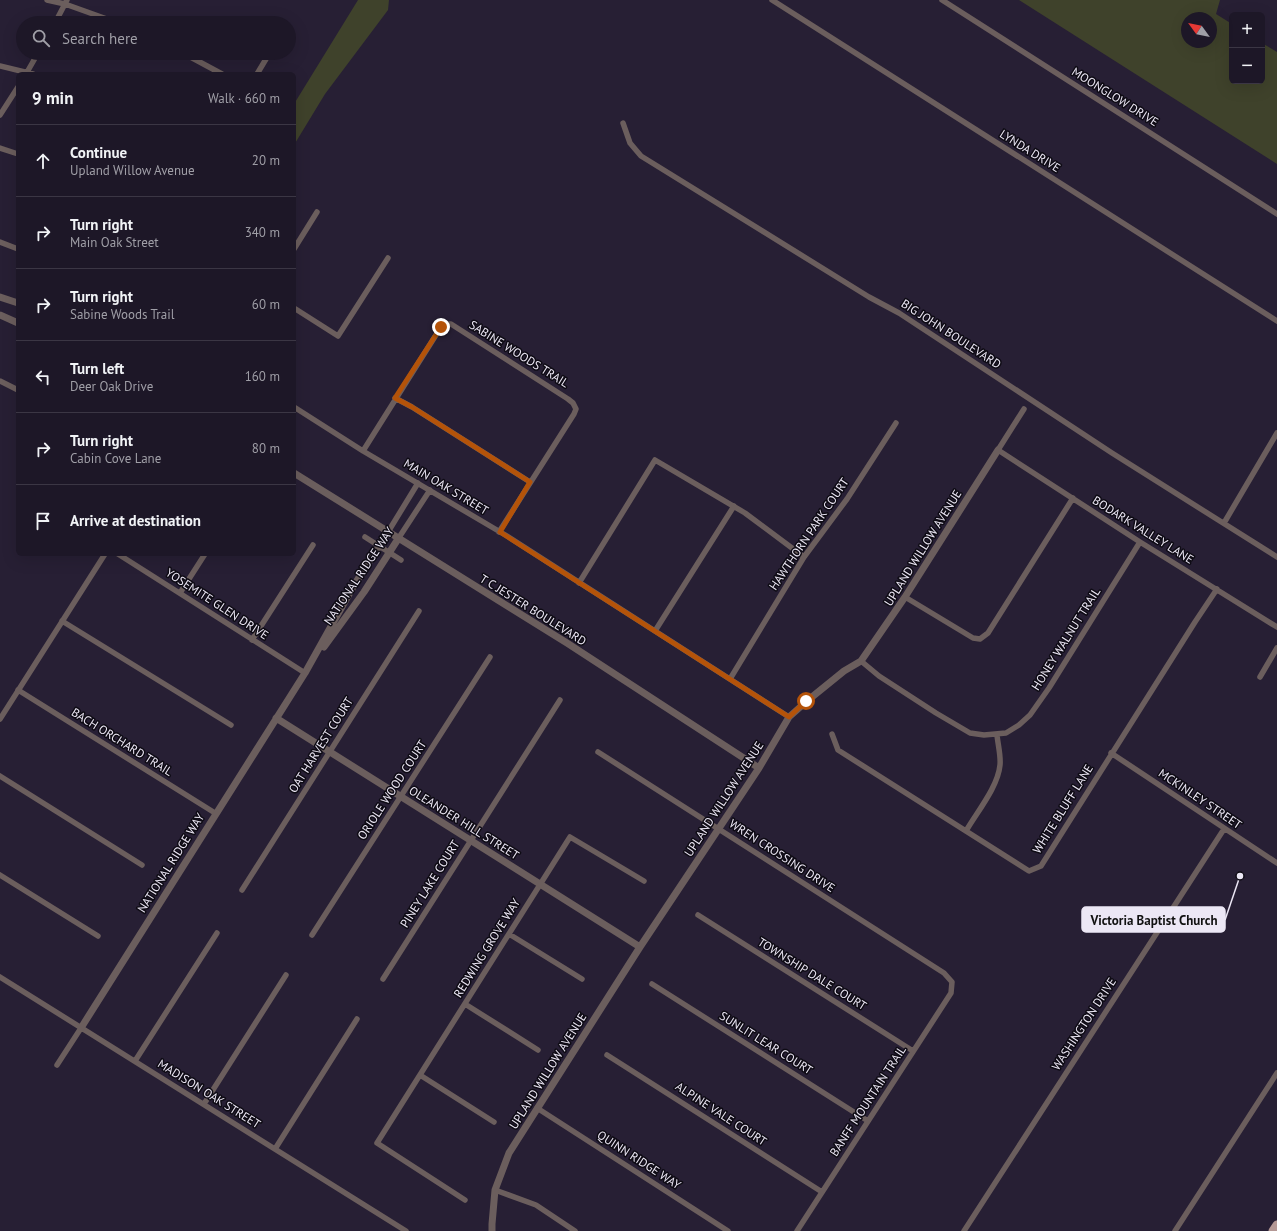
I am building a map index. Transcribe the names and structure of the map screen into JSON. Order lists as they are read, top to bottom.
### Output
{
  "streets": {
    "street": [
      "MOONGLOW DRIVE",
      "LYNDA DRIVE",
      "BIG JOHN BOULEVARD",
      "SABINE WOODS TRAIL",
      "MAIN OAK STREET",
      "BODARK VALLEY LANE",
      "HAWTHORN PARK COURT",
      "UPLAND WILLOW AVENUE",
      "NATIONAL RIDGE WAY",
      "YOSEMITE GLEN DRIVE",
      "T C JESTER BOULEVARD",
      "HONEY WALNUT TRAIL",
      "BACH ORCHARD TRAIL",
      "OAT HARVEST COURT",
      "ORIOLE WOOD COURT",
      "MCKINLEY STREET",
      "WHITE BLUFF LANE",
      "OLEANDER HILL STREET",
      "WREN CROSSING DRIVE",
      "PINEY LAKE COURT",
      "REDWING GROVE WAY",
      "TOWNSHIP DALE COURT",
      "WASHINGTON DRIVE",
      "SUNLIT LEAR COURT",
      "MADISON OAK STREET",
      "BANFF MOUNTAIN TRAIL",
      "ALPINE VALE COURT",
      "QUINN RIDGE WAY"
    ]
  },
  "crossings": [
    ["SABINE WOODS TRAIL", "MAIN OAK STREET"],
    ["MAIN OAK STREET", "HAWTHORN PARK COURT"],
    ["MAIN OAK STREET", "UPLAND WILLOW AVENUE"],
    ["MAIN OAK STREET", "NATIONAL RIDGE WAY"],
    ["BODARK VALLEY LANE", "UPLAND WILLOW AVENUE"],
    ["BODARK VALLEY LANE", "HONEY WALNUT TRAIL"],
    ["BODARK VALLEY LANE", "WHITE BLUFF LANE"],
    ["UPLAND WILLOW AVENUE", "T C JESTER BOULEVARD"],
    ["UPLAND WILLOW AVENUE", "OLEANDER HILL STREET"],
    ["UPLAND WILLOW AVENUE", "WREN CROSSING DRIVE"],
    ["UPLAND WILLOW AVENUE", "QUINN RIDGE WAY"],
    ["NATIONAL RIDGE WAY", "YOSEMITE GLEN DRIVE"],
    ["NATIONAL RIDGE WAY", "T C JESTER BOULEVARD"],
    ["NATIONAL RIDGE WAY", "BACH ORCHARD TRAIL"],
    ["NATIONAL RIDGE WAY", "OLEANDER HILL STREET"],
    ["NATIONAL RIDGE WAY", "MADISON OAK STREET"],
    ["OAT HARVEST COURT", "OLEANDER HILL STREET"],
    ["ORIOLE WOOD COURT", "OLEANDER HILL STREET"],
    ["MCKINLEY STREET", "WHITE BLUFF LANE"],
    ["MCKINLEY STREET", "WASHINGTON DRIVE"],
    ["OLEANDER HILL STREET", "PINEY LAKE COURT"],
    ["OLEANDER HILL STREET", "REDWING GROVE WAY"],
    ["WREN CROSSING DRIVE", "BANFF MOUNTAIN TRAIL"],
    ["TOWNSHIP DALE COURT", "BANFF MOUNTAIN TRAIL"],
    ["SUNLIT LEAR COURT", "BANFF MOUNTAIN TRAIL"],
    ["BANFF MOUNTAIN TRAIL", "ALPINE VALE COURT"]
  ],
  "places": ["Victoria Baptist Church"],
  "north": "top left",
  "page": {
    "map_buttons": ["+", "−"],
    "search": "Search here",
    "heading": ["9 min", "Walk · 660 m"],
    "list": [
      ["Continue", "Upland Willow Avenue", "20 m"],
      ["Turn right", "Main Oak Street", "340 m"],
      ["Turn right", "Sabine Woods Trail", "60 m"],
      ["Turn left", "Deer Oak Drive", "160 m"],
      ["Turn right", "Cabin Cove Lane", "80 m"],
      "Arrive at destination"
    ]
  }
}
